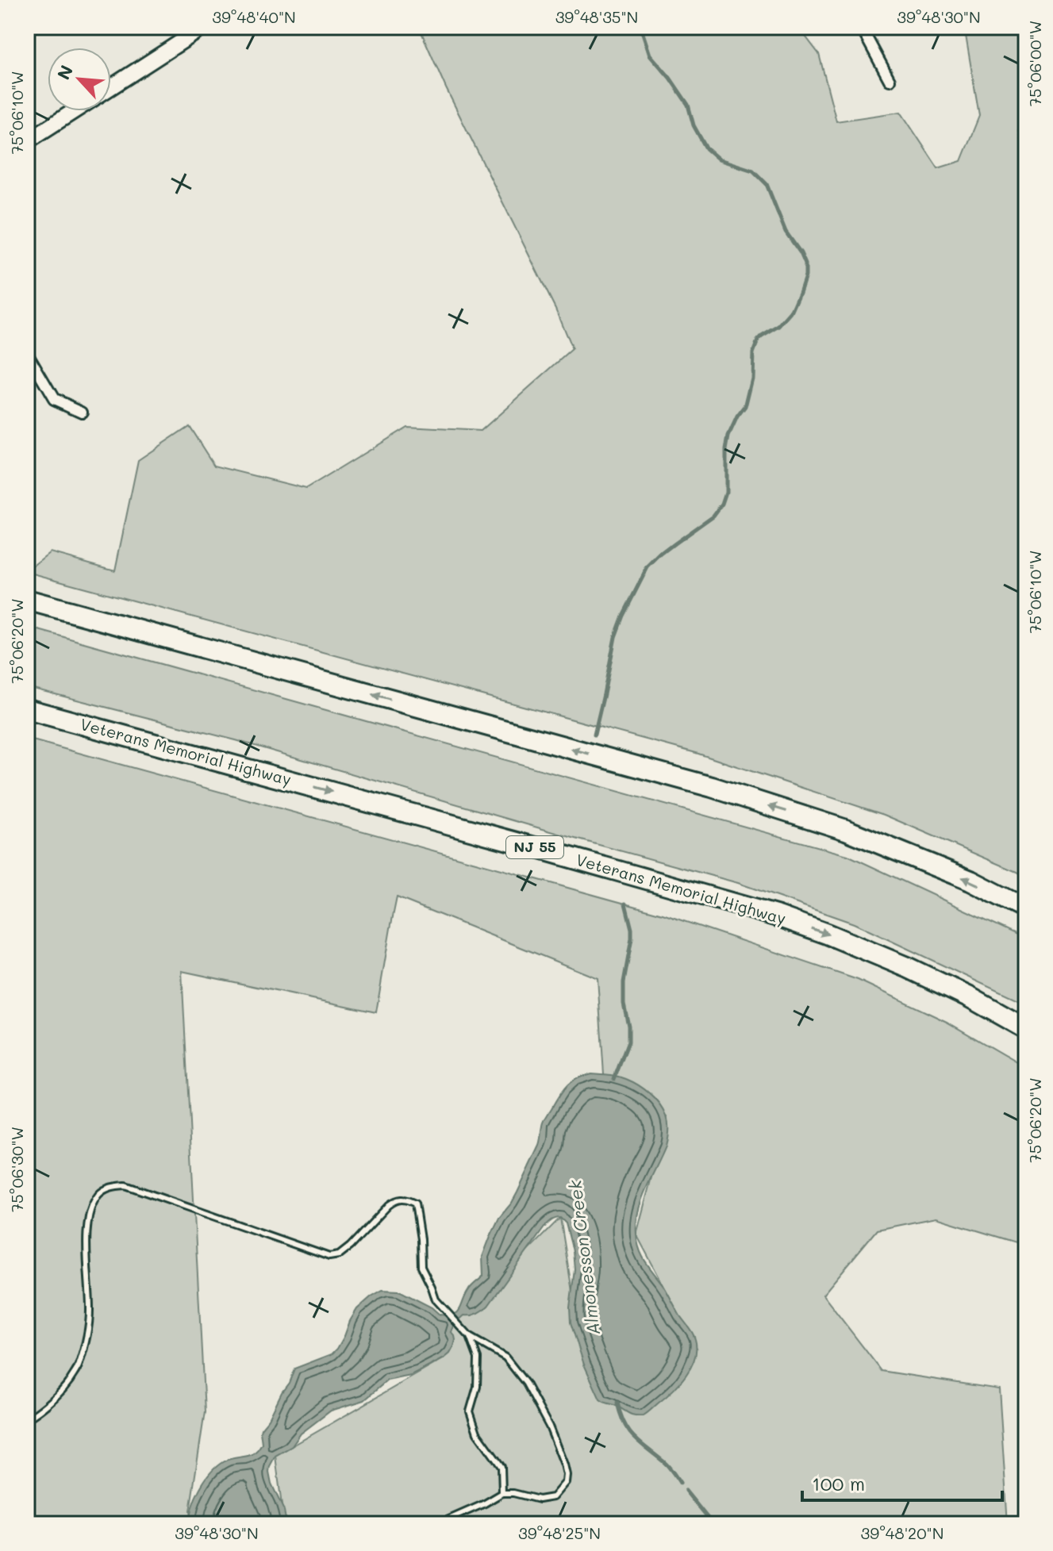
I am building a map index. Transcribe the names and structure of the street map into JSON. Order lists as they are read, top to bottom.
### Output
{
  "streets": {
    "highway": ["Veterans Memorial Highway", "NJ 55"]
  },
  "water": ["Almonesson Creek"],
  "scale_bar": "100 m",
  "north": "top left",
  "coordinates": [
    "39°48'40\"N",
    "39°48'35\"N",
    "39°48'30\"N",
    "75°06'00\"W",
    "75°06'10\"W",
    "75°06'20\"W",
    "75°06'30\"W",
    "39°48'25\"N",
    "39°48'20\"N"
  ]
}
